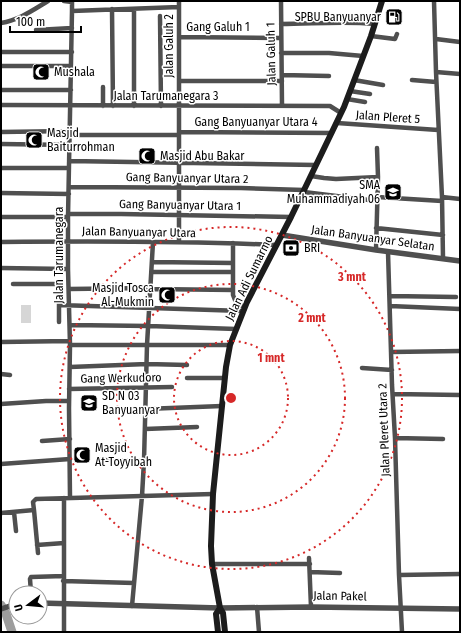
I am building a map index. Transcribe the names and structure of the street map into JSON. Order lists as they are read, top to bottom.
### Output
{
  "streets": {
    "main road": ["Jalan Adi Sumarmo"],
    "street": [
      "Gang Galuh 1",
      "Jalan Galuh 2",
      "Jalan Galuh 1",
      "Jalan Tarumanegara 3",
      "Jalan Pleret 5",
      "Gang Banyuanyar Utara 4",
      "Gang Banyuanyar Utara 2",
      "Gang Banyuanyar Utara 1",
      "Jalan Banyuanyar Utara",
      "Jalan Banyuanyar Selatan",
      "Jalan Tarumanegara",
      "Gang Werkudoro",
      "Jalan Pleret Utara 2",
      "Jalan Pakel"
    ]
  },
  "crossings": [
    ["Gang Galuh 1", "Jalan Galuh 2"],
    ["Gang Galuh 1", "Jalan Galuh 1"],
    ["Jalan Galuh 2", "Jalan Tarumanegara 3"],
    ["Jalan Galuh 2", "Gang Banyuanyar Utara 4"],
    ["Jalan Galuh 2", "Gang Banyuanyar Utara 2"],
    ["Jalan Galuh 2", "Gang Banyuanyar Utara 1"],
    ["Jalan Galuh 2", "Jalan Banyuanyar Utara"],
    ["Jalan Galuh 1", "Jalan Tarumanegara 3"],
    ["Jalan Tarumanegara 3", "Jalan Tarumanegara"],
    ["Jalan Tarumanegara 3", "Jalan Adi Sumarmo"],
    ["Jalan Pleret 5", "Jalan Adi Sumarmo"],
    ["Gang Banyuanyar Utara 4", "Jalan Tarumanegara"],
    ["Gang Banyuanyar Utara 4", "Jalan Adi Sumarmo"],
    ["Gang Banyuanyar Utara 2", "Jalan Tarumanegara"],
    ["Gang Banyuanyar Utara 2", "Jalan Adi Sumarmo"],
    ["Gang Banyuanyar Utara 1", "Jalan Tarumanegara"],
    ["Gang Banyuanyar Utara 1", "Jalan Adi Sumarmo"],
    ["Jalan Banyuanyar Utara", "Jalan Tarumanegara"],
    ["Jalan Banyuanyar Utara", "Jalan Adi Sumarmo"],
    ["Jalan Banyuanyar Selatan", "Jalan Adi Sumarmo"],
    ["Jalan Banyuanyar Selatan", "Jalan Pleret Utara 2"],
    ["Jalan Tarumanegara", "Gang Werkudoro"],
    ["Jalan Adi Sumarmo", "Jalan Pakel"],
    ["Jalan Pleret Utara 2", "Jalan Pakel"]
  ],
  "places": {
    "fuel station": ["SPBU Banyuanyar"],
    "mosque": [
      "Mushala",
      "Masjid Baiturrohman",
      "Masjid Abu Bakar",
      "Masjid Tosca Al-Mukmin",
      "Masjid At-Toyyibah"
    ],
    "school or university": ["SMA Muhammadiyah 06", "SD N 03 Banyuanyar"],
    "bank": ["BRI"]
  },
  "scale_bar": "100 m",
  "north": "left",
  "rings": ["3 mnt", "2 mnt", "1 mnt"]
}
